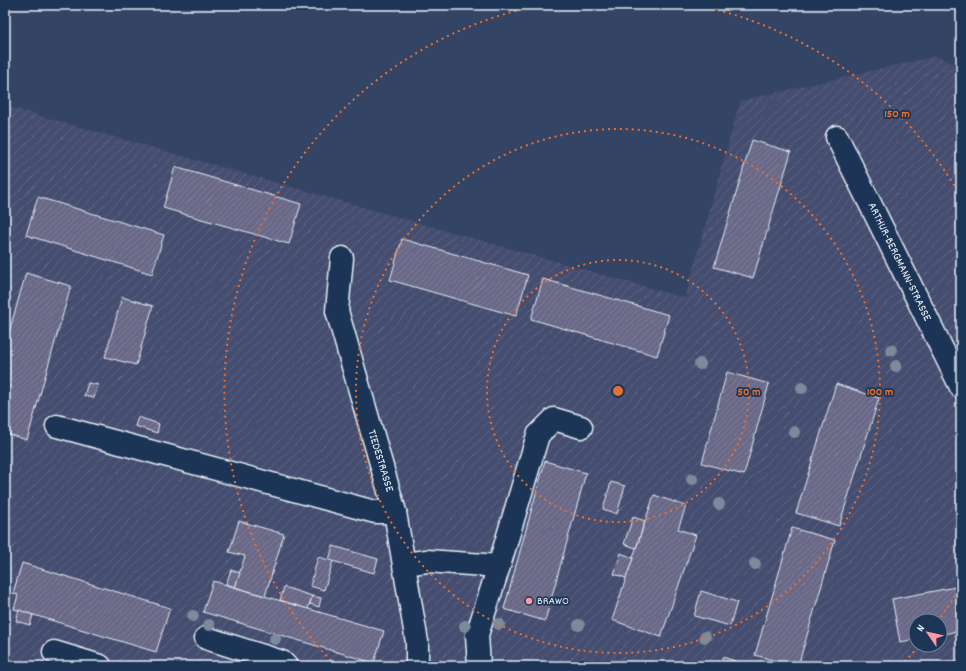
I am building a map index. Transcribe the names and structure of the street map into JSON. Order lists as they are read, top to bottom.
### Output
{
  "streets": {
    "street": ["ARTHUR-BERGMANN-STRASSE", "TIEDESTRASSE"]
  },
  "places": ["BRAWO"],
  "north": "top left",
  "rings": ["150 m", "50 m", "100 m"]
}
